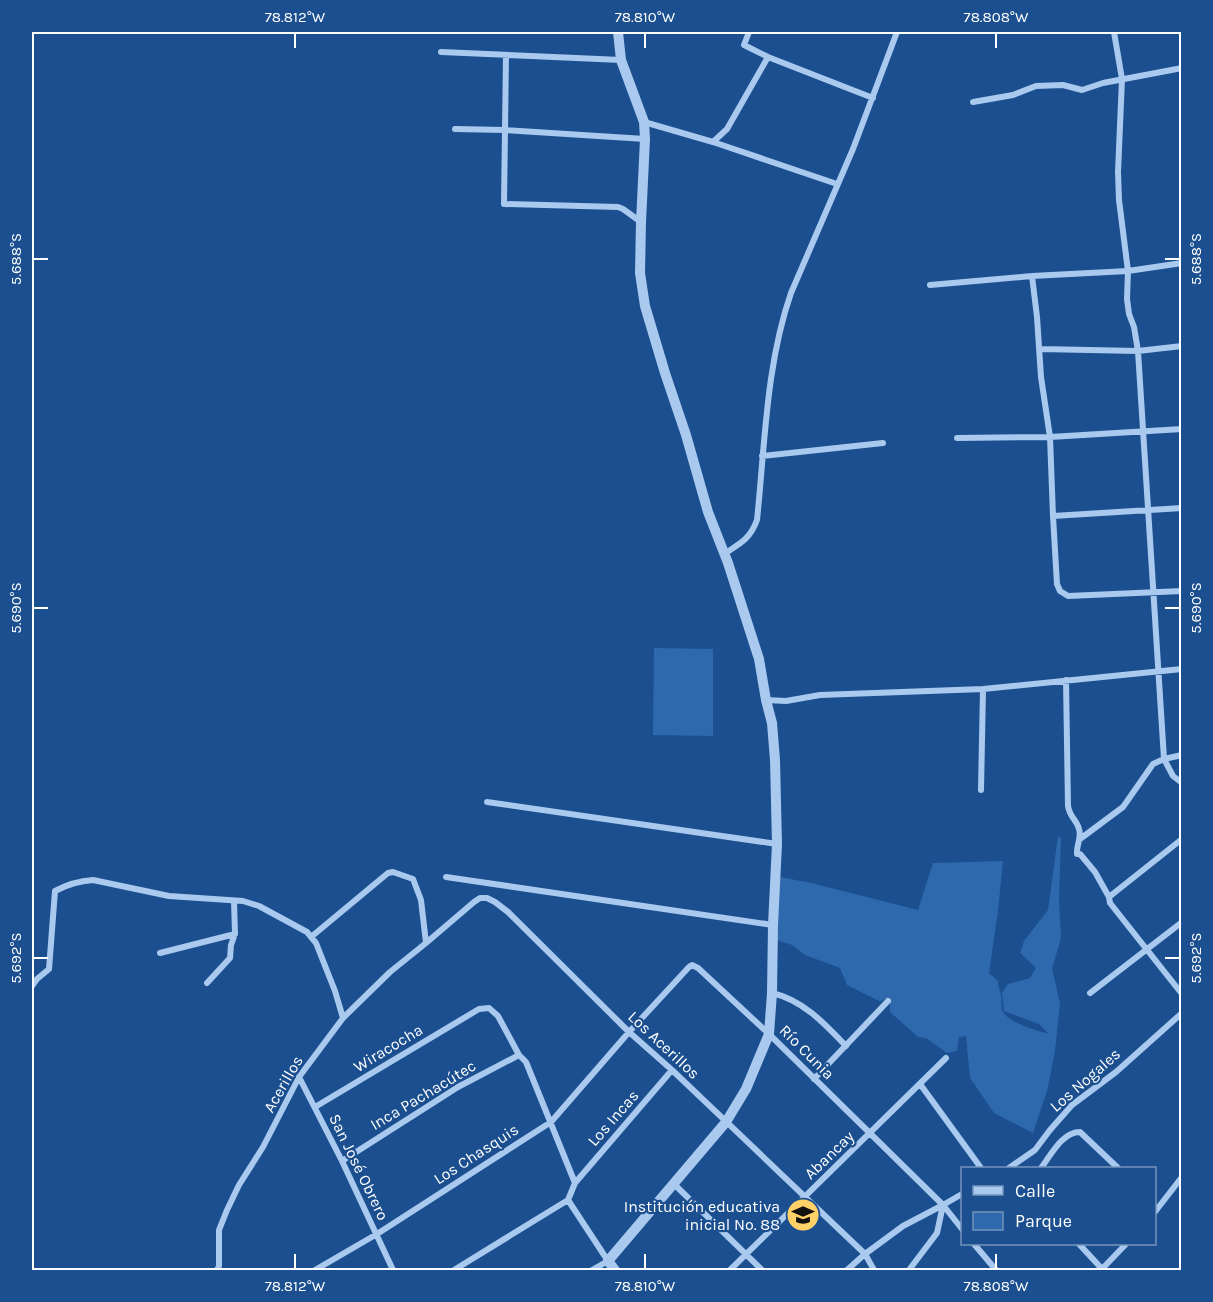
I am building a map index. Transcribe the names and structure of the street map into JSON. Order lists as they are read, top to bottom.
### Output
{
  "streets": {
    "street": [
      "Los Acerillos",
      "Wiracocha",
      "Río Cunia",
      "Los Nogales",
      "Acerillos",
      "Inca Pachacútec",
      "Los Incas",
      "Los Chasquis",
      "Abancay",
      "San José Obrero"
    ]
  },
  "crossings": [
    ["Los Acerillos", "Río Cunia"],
    ["Los Acerillos", "Acerillos"],
    ["Los Acerillos", "Los Incas"],
    ["Los Acerillos", "Los Chasquis"],
    ["Los Acerillos", "Abancay"],
    ["Wiracocha", "Inca Pachacútec"],
    ["Wiracocha", "San José Obrero"],
    ["Río Cunia", "Los Chasquis"],
    ["Río Cunia", "Abancay"],
    ["Acerillos", "San José Obrero"],
    ["Inca Pachacútec", "San José Obrero"],
    ["Los Chasquis", "San José Obrero"]
  ],
  "places": {
    "school or university": ["Institución educativa inicial No. 88"]
  },
  "legend": ["Calle", "Parque"],
  "coordinates": [
    "78.812°W",
    "78.810°W",
    "78.808°W",
    "5.688°S",
    "5.690°S",
    "5.692°S"
  ]
}
